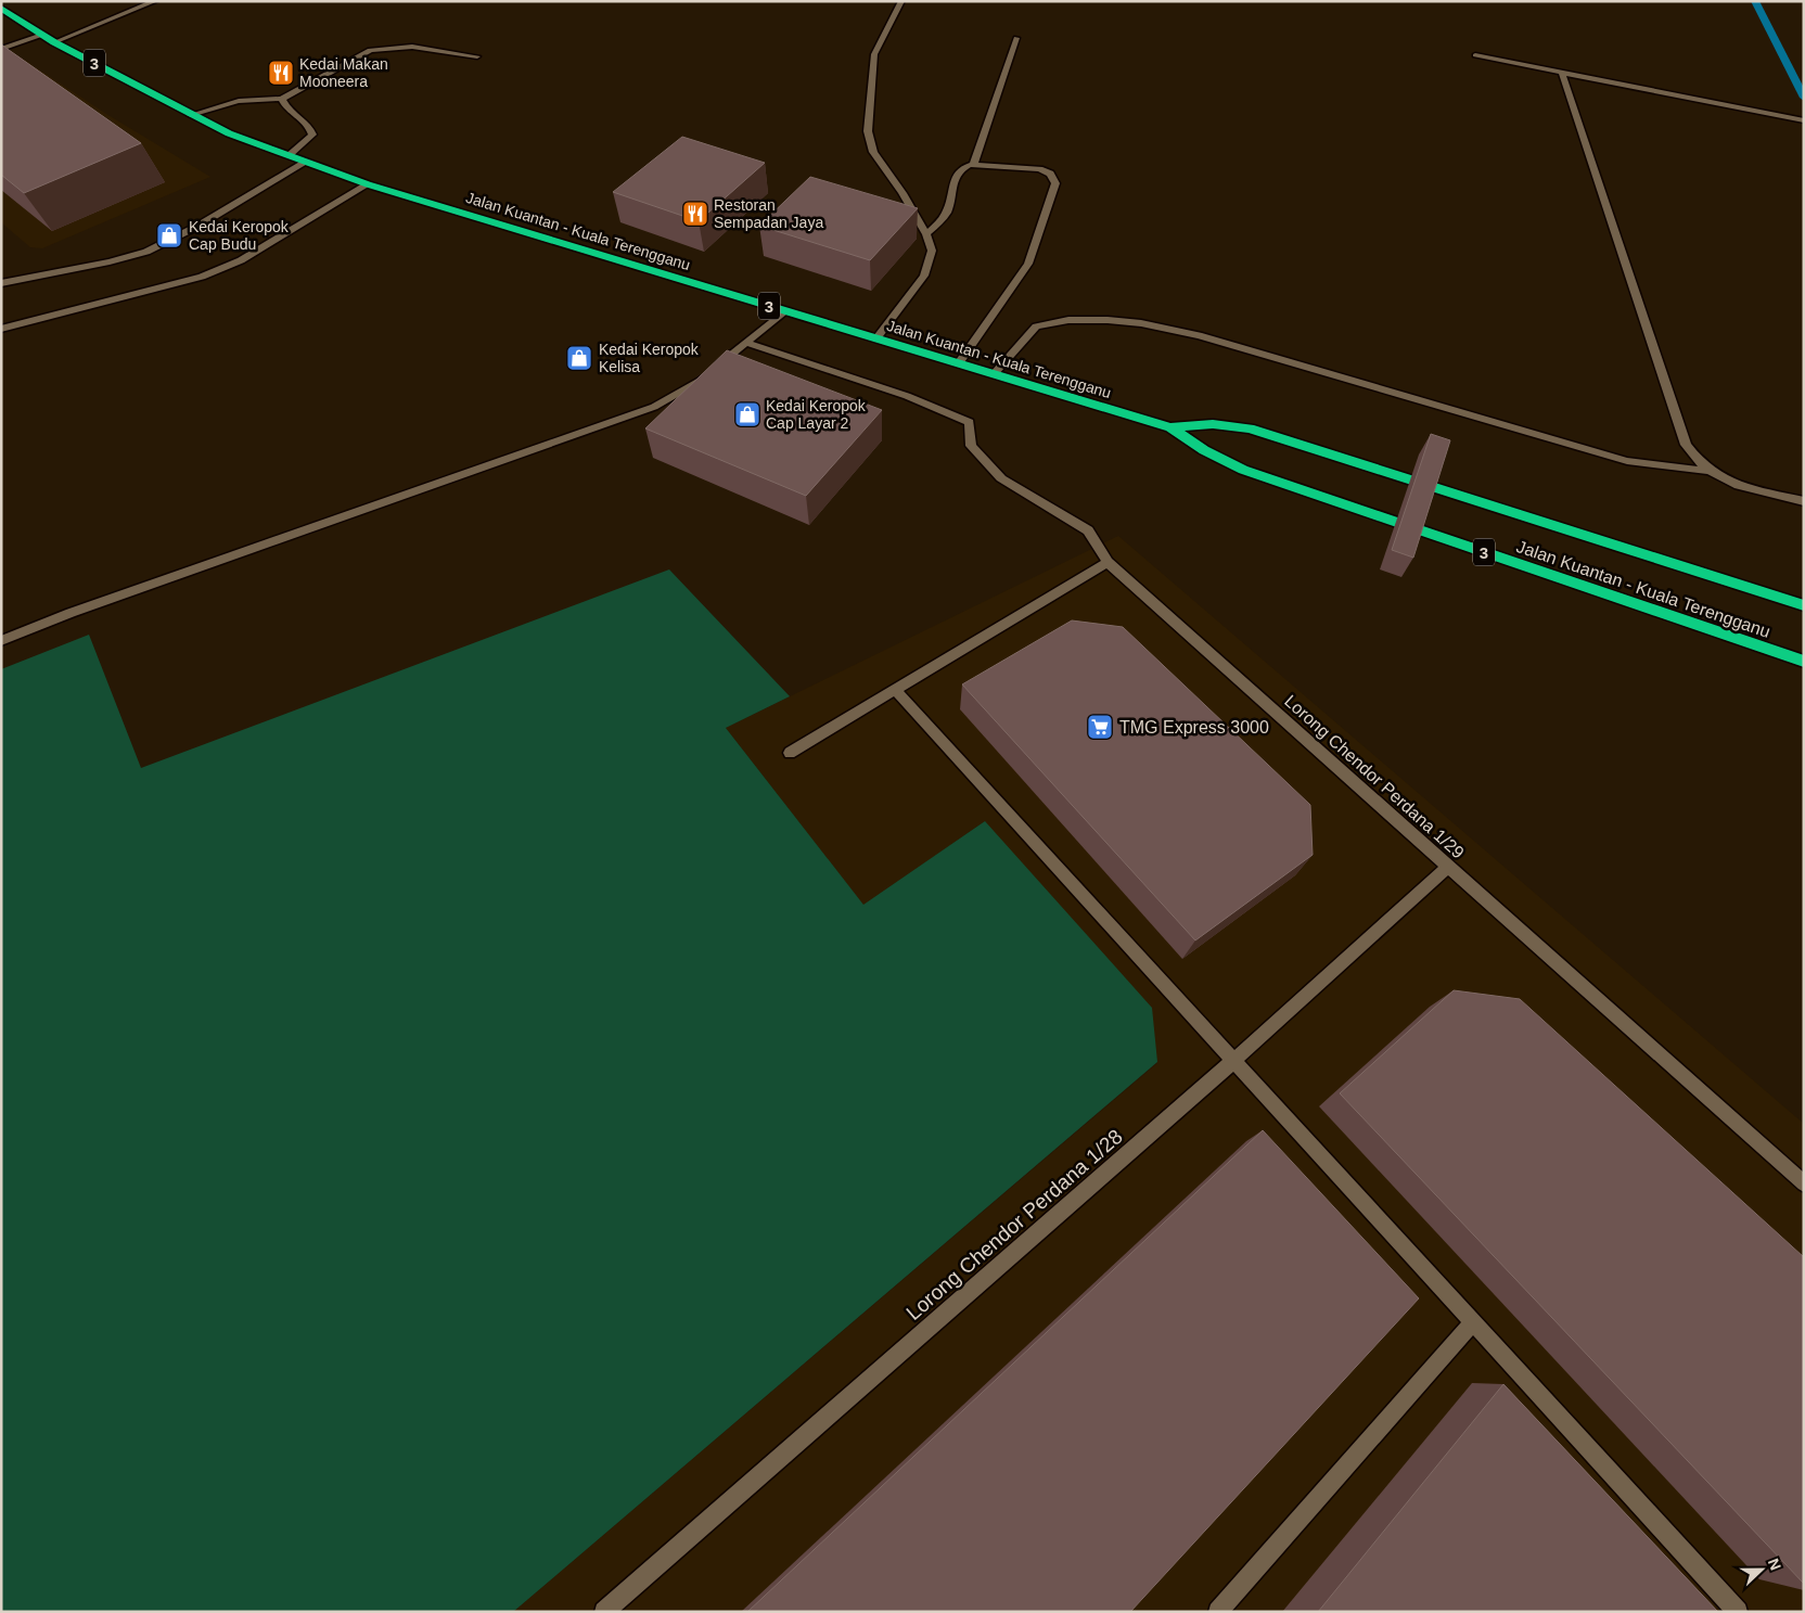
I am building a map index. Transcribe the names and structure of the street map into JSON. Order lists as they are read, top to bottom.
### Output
{
  "streets": {
    "highway": ["3", "Jalan Kuantan - Kuala Terengganu"],
    "street": ["Lorong Chendor Perdana 1/29", "Lorong Chendor Perdana 1/28"]
  },
  "crossings": [
    ["Lorong Chendor Perdana 1/29", "Lorong Chendor Perdana 1/28"]
  ],
  "places": {
    "restaurant": ["Kedai Makan Mooneera", "Restoran Sempadan Jaya"],
    "shop": ["Kedai Keropok Cap Budu", "Kedai Keropok Kelisa", "Kedai Keropok Cap Layar 2"],
    "supermarket": ["TMG Express 3000"]
  },
  "north": "right"
}
